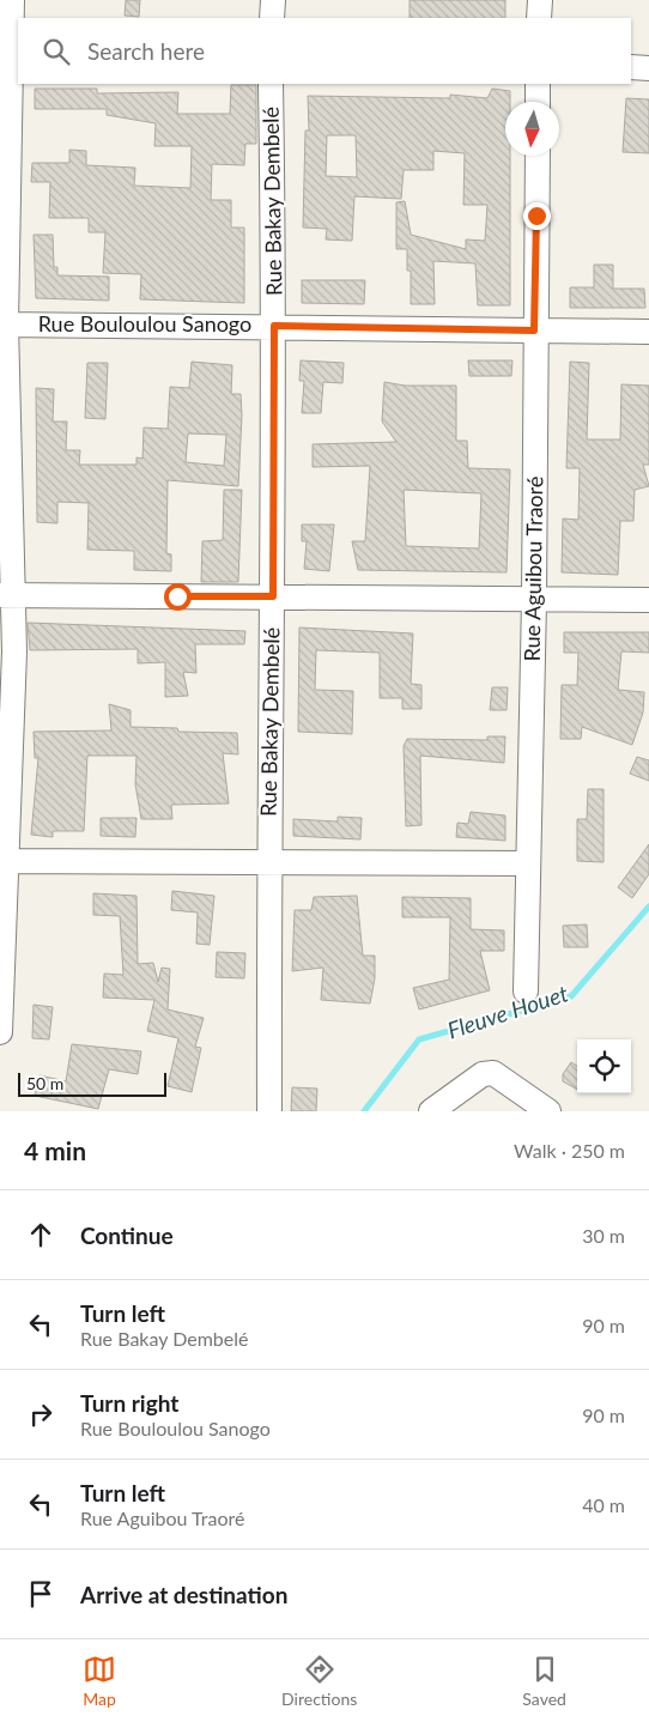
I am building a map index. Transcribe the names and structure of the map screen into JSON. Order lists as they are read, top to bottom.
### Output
{
  "streets": {
    "street": ["Rue Bakay Dembelé", "Rue Bouloulou Sanogo", "Rue Aguibou Traoré"]
  },
  "crossings": [
    ["Rue Bakay Dembelé", "Rue Bouloulou Sanogo"],
    ["Rue Bouloulou Sanogo", "Rue Aguibou Traoré"]
  ],
  "water": ["Fleuve Houet"],
  "scale_bar": "50 m",
  "north": "bottom",
  "page": {
    "search": "Search here",
    "scale": "50 m",
    "heading": ["4 min", "Walk · 250 m"],
    "list": [
      ["Continue", "30 m"],
      ["Turn left", "Rue Bakay Dembelé", "90 m"],
      ["Turn right", "Rue Bouloulou Sanogo", "90 m"],
      ["Turn left", "Rue Aguibou Traoré", "40 m"],
      "Arrive at destination"
    ],
    "nav": ["Map", "Directions", "Saved"]
  }
}
